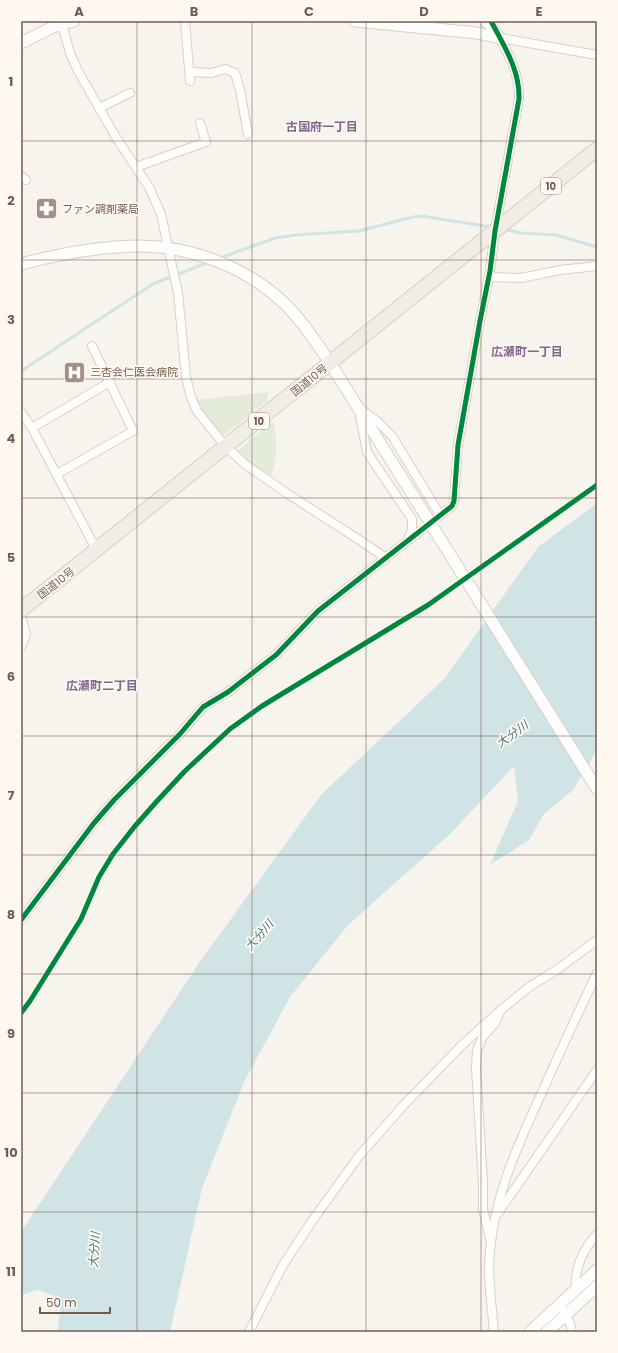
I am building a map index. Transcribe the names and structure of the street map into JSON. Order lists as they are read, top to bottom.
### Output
{
  "streets": {
    "highway": ["10", "国道10号"]
  },
  "districts": ["古国府一丁目", "広瀬町一丁目", "広瀬町二丁目"],
  "water": ["大分川"],
  "places": {
    "pharmacy": ["ファン調剤薬局"],
    "hospital": ["三杏会仁医会病院"]
  },
  "scale_bar": "50 m",
  "grid": {
    "columns": [
      "A",
      "B",
      "C",
      "D",
      "E"
    ],
    "rows": [
      "1",
      "2",
      "3",
      "4",
      "5",
      "6",
      "7",
      "8",
      "9",
      "10",
      "11"
    ]
  }
}
